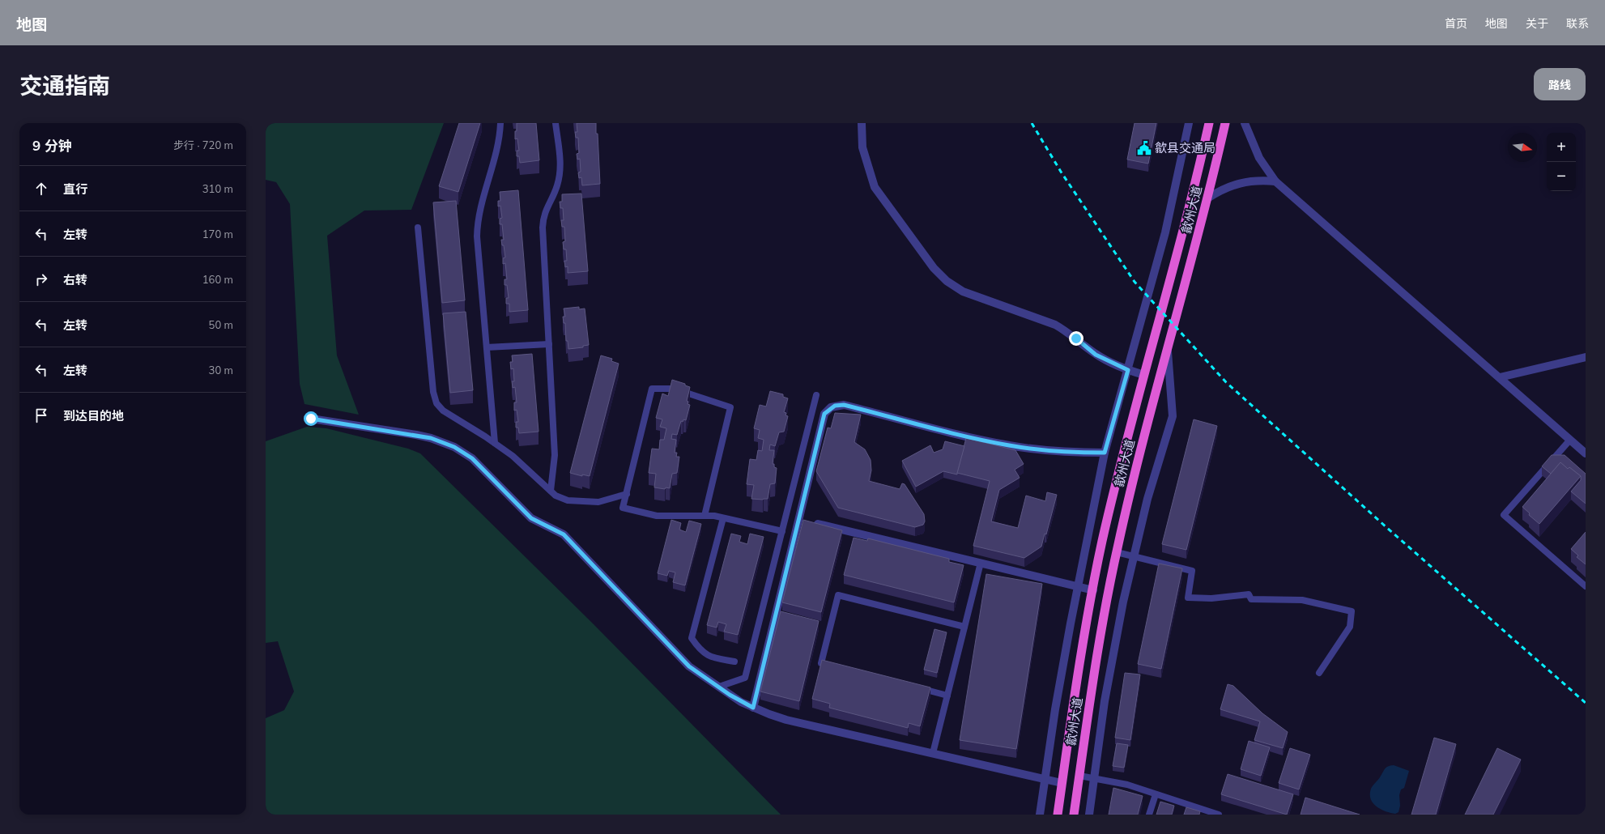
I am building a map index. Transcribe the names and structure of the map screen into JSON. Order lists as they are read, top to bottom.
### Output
{
  "streets": {
    "highway": ["歙州大道"]
  },
  "places": {
    "public building": ["歙县交通局"]
  },
  "north": "right",
  "page": {
    "header": "地图",
    "nav": [
      "首页",
      "地图",
      "关于",
      "联系"
    ],
    "title": "交通指南",
    "buttons": "路线",
    "heading": ["9 分钟", "步行 · 720 m"],
    "map_buttons": ["+", "−"],
    "list": [
      ["直行", "310 m"],
      ["左转", "170 m"],
      ["右转", "160 m"],
      ["左转", "50 m"],
      ["左转", "30 m"],
      "到达目的地"
    ]
  }
}
